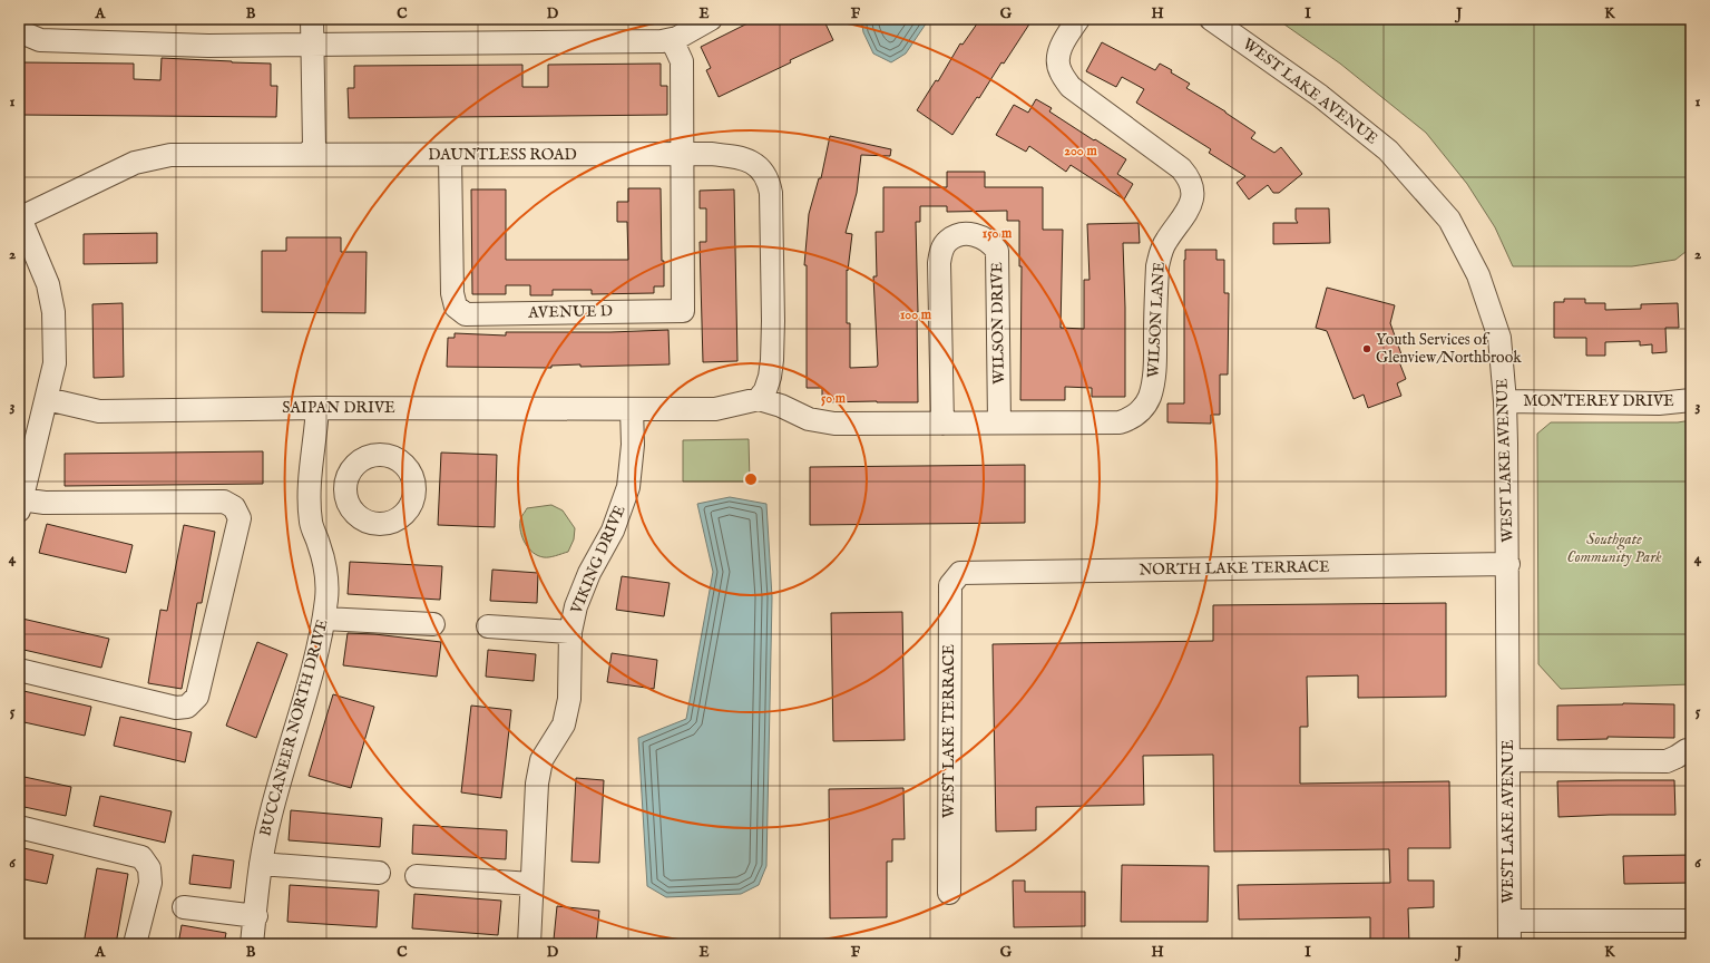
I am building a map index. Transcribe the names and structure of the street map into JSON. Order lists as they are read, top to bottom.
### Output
{
  "streets": {
    "street": [
      "WEST LAKE AVENUE",
      "DAUNTLESS ROAD",
      "AVENUE D",
      "WILSON LANE",
      "WILSON DRIVE",
      "MONTEREY DRIVE",
      "SAIPAN DRIVE",
      "VIKING DRIVE",
      "NORTH LAKE TERRACE",
      "BUCCANEER NORTH DRIVE",
      "WEST LAKE TERRACE"
    ]
  },
  "crossings": [
    ["WEST LAKE AVENUE", "MONTEREY DRIVE"],
    ["WEST LAKE AVENUE", "NORTH LAKE TERRACE"],
    ["DAUNTLESS ROAD", "AVENUE D"],
    ["DAUNTLESS ROAD", "WILSON LANE"],
    ["DAUNTLESS ROAD", "SAIPAN DRIVE"],
    ["WILSON LANE", "WILSON DRIVE"],
    ["WILSON LANE", "SAIPAN DRIVE"],
    ["SAIPAN DRIVE", "VIKING DRIVE"],
    ["SAIPAN DRIVE", "BUCCANEER NORTH DRIVE"],
    ["NORTH LAKE TERRACE", "WEST LAKE TERRACE"]
  ],
  "parks": ["Southgate Community Park"],
  "places": ["Youth Services of Glenview/Northbrook"],
  "grid": {
    "columns": [
      "A",
      "B",
      "C",
      "D",
      "E",
      "F",
      "G",
      "H",
      "I",
      "J",
      "K"
    ],
    "rows": [
      "1",
      "2",
      "3",
      "4",
      "5",
      "6"
    ]
  },
  "rings": [
    "200 m",
    "150 m",
    "100 m",
    "50 m"
  ]
}
